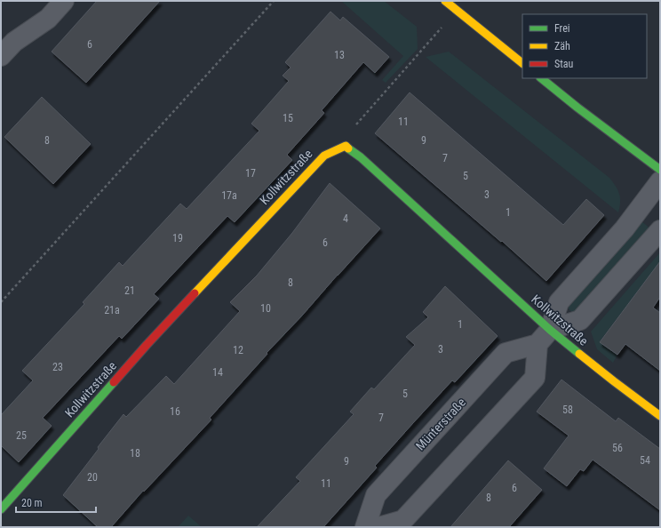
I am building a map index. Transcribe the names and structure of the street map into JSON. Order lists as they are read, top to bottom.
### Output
{
  "streets": {
    "street": ["Kollwitzstraße", "Münterstraße"]
  },
  "crossings": [
    ["Kollwitzstraße", "Münterstraße"]
  ],
  "house_numbers": [
    "6",
    "13",
    "15",
    "11",
    "8",
    "9",
    "7",
    "17",
    "5",
    "3",
    "17a",
    "1",
    "4",
    "19",
    "6",
    "8",
    "21",
    "10",
    "21a",
    "1",
    "3",
    "12",
    "23",
    "14",
    "5",
    "58",
    "16",
    "7",
    "25",
    "56",
    "18",
    "54",
    "9",
    "20",
    "11",
    "6",
    "8"
  ],
  "legend": ["Frei", "Zäh", "Stau"],
  "scale_bar": "20 m"
}
